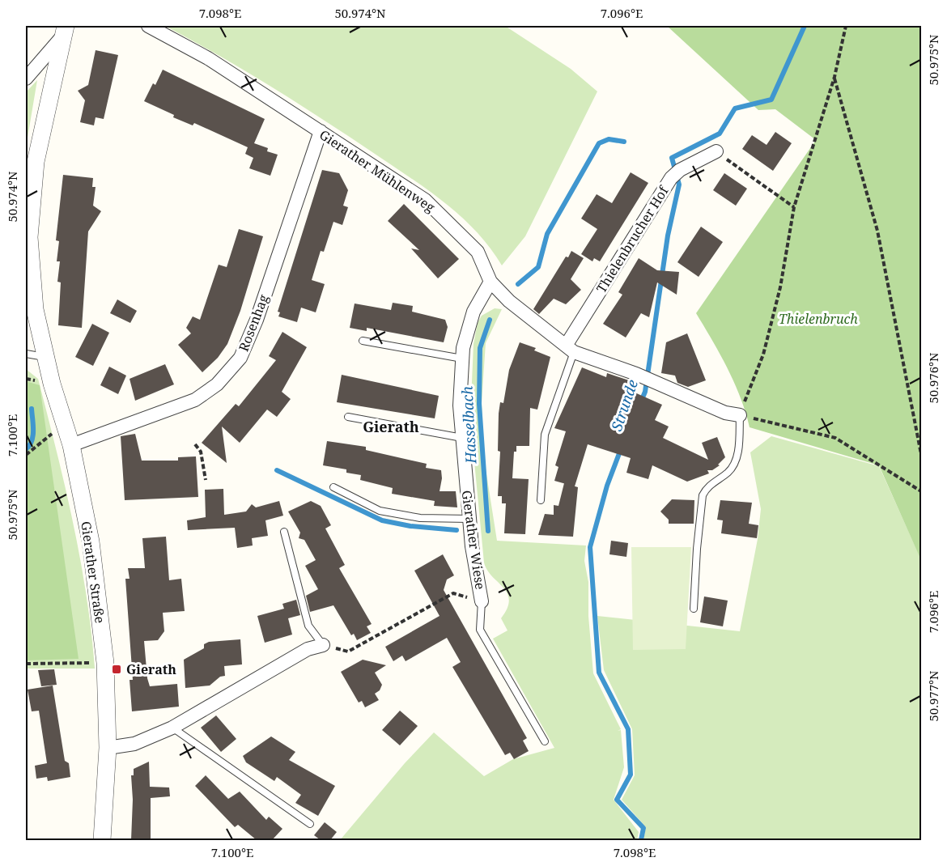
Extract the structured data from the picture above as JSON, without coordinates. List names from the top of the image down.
{
  "streets": {
    "street": [
      "Gierather Mühlenweg",
      "Thielenbrucher Hof",
      "Rosenhag",
      "Gierather Wiese",
      "Gierather Straße"
    ]
  },
  "crossings": [
    ["Gierather Mühlenweg", "Thielenbrucher Hof"],
    ["Gierather Mühlenweg", "Rosenhag"],
    ["Gierather Mühlenweg", "Gierather Wiese"],
    ["Rosenhag", "Gierather Straße"]
  ],
  "districts": ["Gierath"],
  "water": ["Strunde", "Hasselbach"],
  "parks": ["Thielenbruch"],
  "places": {
    "transit": ["Gierath"]
  },
  "coordinates": [
    "7.098°E",
    "50.974°N",
    "7.096°E",
    "50.975°N",
    "50.976°N",
    "7.100°E",
    "50.977°N"
  ]
}
